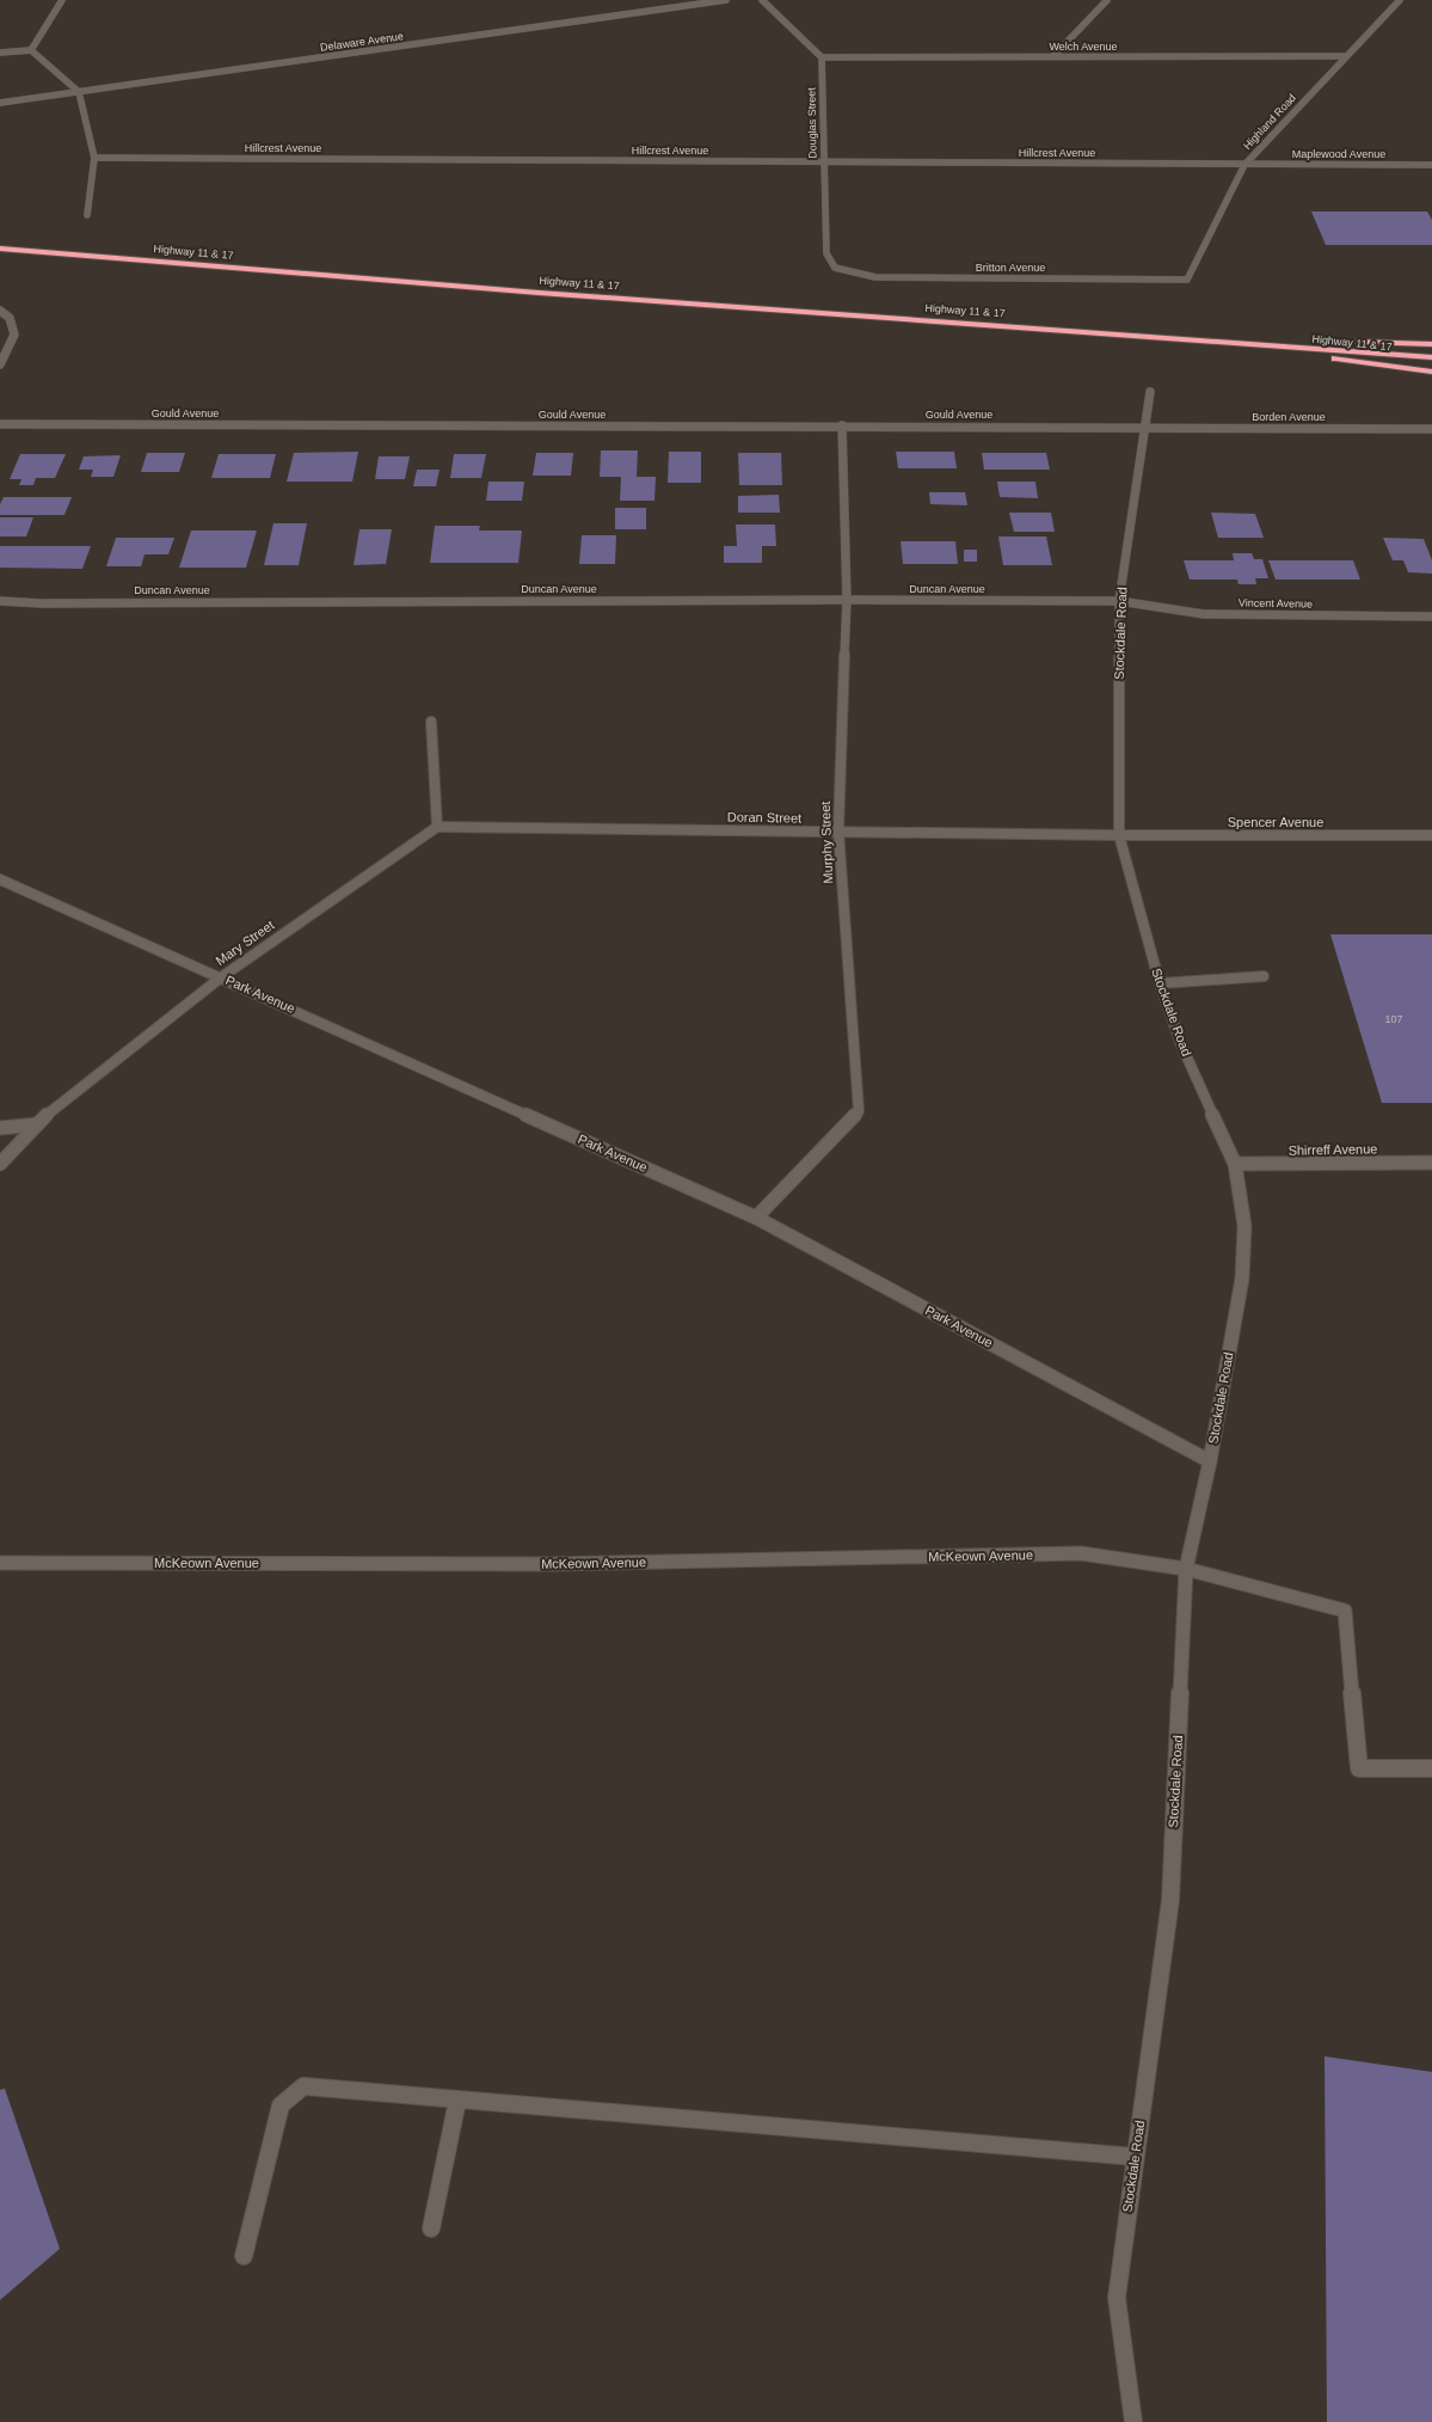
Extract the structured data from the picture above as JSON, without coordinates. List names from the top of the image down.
{
  "streets": {
    "highway": ["Highway 11 & 17"],
    "street": [
      "Delaware Avenue",
      "Welch Avenue",
      "Highland Road",
      "Douglas Street",
      "Hillcrest Avenue",
      "Maplewood Avenue",
      "Britton Avenue",
      "Gould Avenue",
      "Borden Avenue",
      "Duncan Avenue",
      "Vincent Avenue",
      "Stockdale Road",
      "Doran Street",
      "Spencer Avenue",
      "Murphy Street",
      "Mary Street",
      "Park Avenue",
      "Shirreff Avenue",
      "McKeown Avenue"
    ]
  },
  "crossings": [
    ["Welch Avenue", "Highland Road"],
    ["Welch Avenue", "Douglas Street"],
    ["Highland Road", "Hillcrest Avenue"],
    ["Highland Road", "Maplewood Avenue"],
    ["Highland Road", "Britton Avenue"],
    ["Douglas Street", "Hillcrest Avenue"],
    ["Douglas Street", "Britton Avenue"],
    ["Hillcrest Avenue", "Maplewood Avenue"],
    ["Gould Avenue", "Borden Avenue"],
    ["Gould Avenue", "Stockdale Road"],
    ["Gould Avenue", "Murphy Street"],
    ["Borden Avenue", "Stockdale Road"],
    ["Duncan Avenue", "Vincent Avenue"],
    ["Duncan Avenue", "Stockdale Road"],
    ["Duncan Avenue", "Murphy Street"],
    ["Vincent Avenue", "Stockdale Road"],
    ["Stockdale Road", "Doran Street"],
    ["Stockdale Road", "Spencer Avenue"],
    ["Stockdale Road", "Park Avenue"],
    ["Stockdale Road", "Shirreff Avenue"],
    ["Stockdale Road", "McKeown Avenue"],
    ["Doran Street", "Spencer Avenue"],
    ["Doran Street", "Murphy Street"],
    ["Doran Street", "Mary Street"],
    ["Murphy Street", "Park Avenue"],
    ["Mary Street", "Park Avenue"]
  ],
  "house_numbers": ["107"]
}
